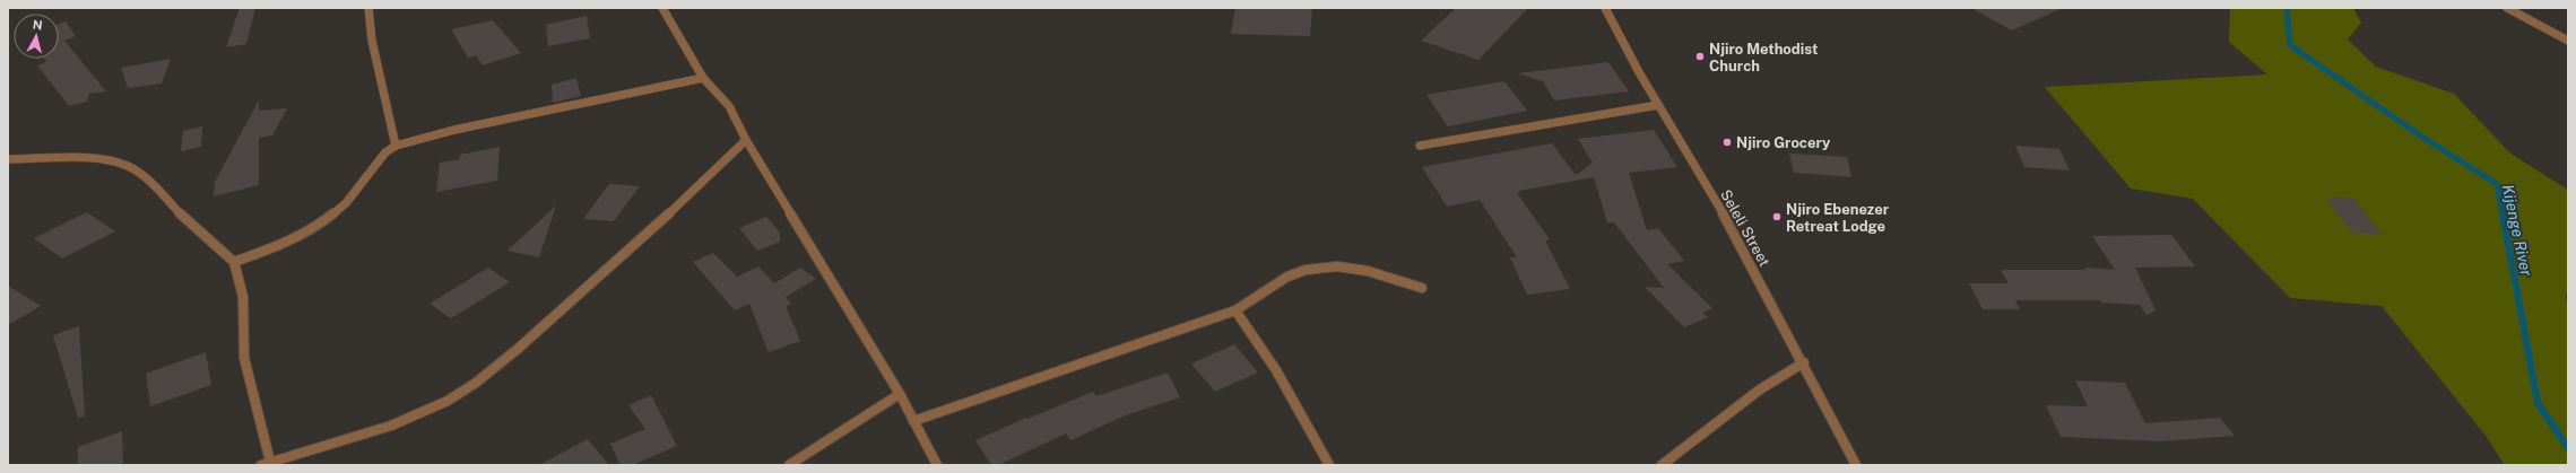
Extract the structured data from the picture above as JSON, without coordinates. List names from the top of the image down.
{
  "streets": {
    "street": ["Seleli Street"]
  },
  "water": ["Kijenge River"],
  "places": ["Njiro Methodist Church", "Njiro Grocery", "Njiro Ebenezer Retreat Lodge"],
  "north": "top"
}
